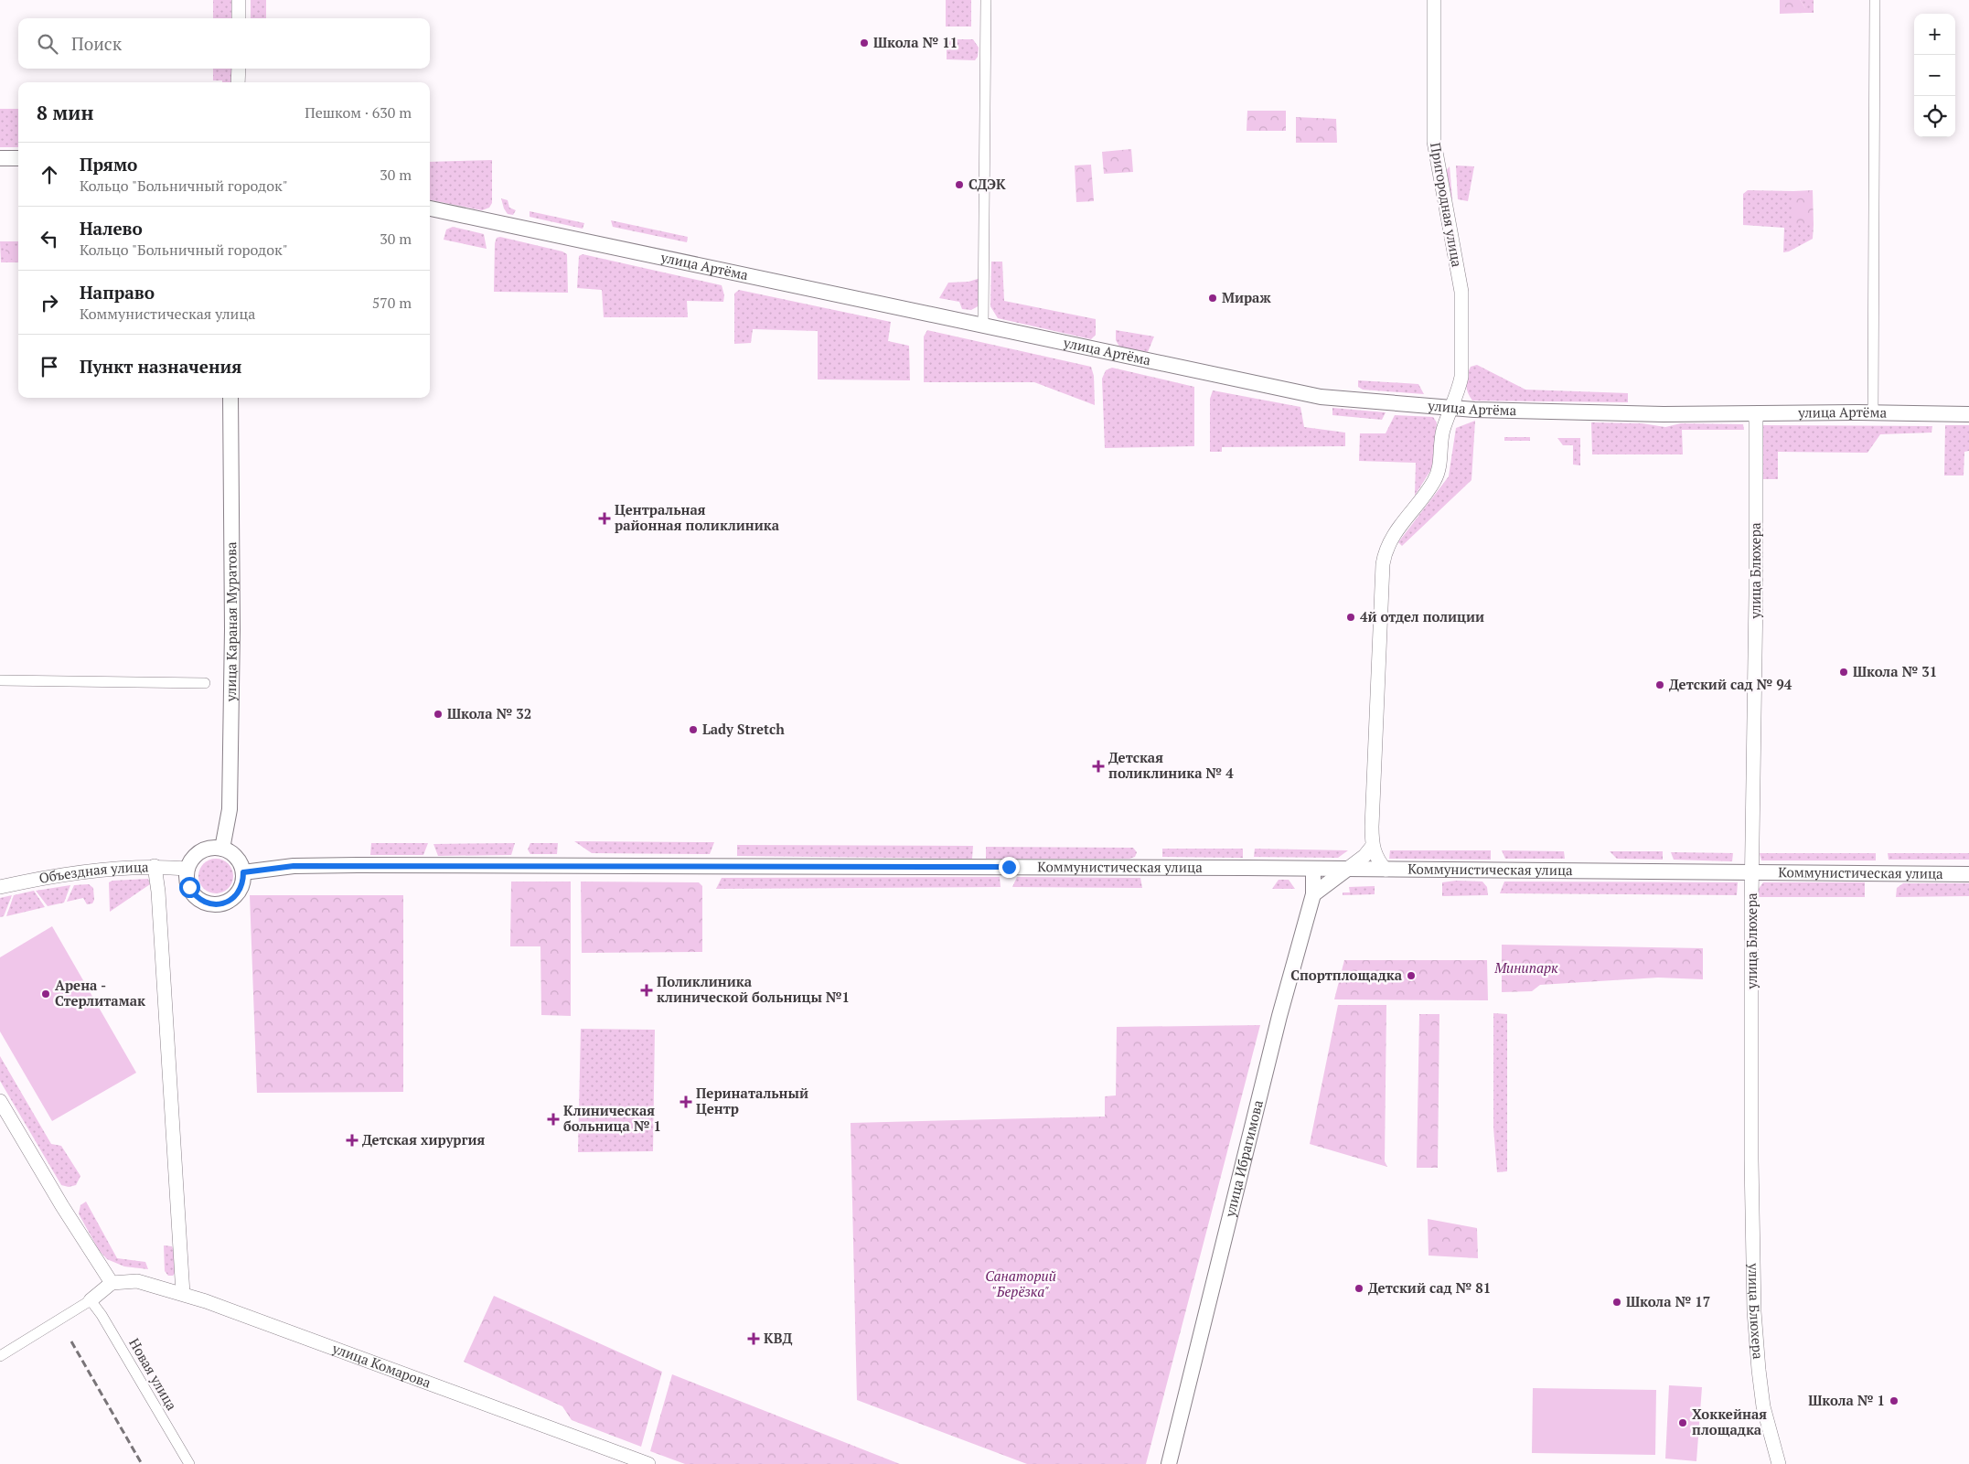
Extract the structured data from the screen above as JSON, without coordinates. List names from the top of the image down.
{
  "streets": {
    "main road": [
      "улица Артёма",
      "улица Караная Муратова",
      "Коммунистическая улица",
      "улица Ибрагимова"
    ],
    "street": [
      "Пригородная улица",
      "улица Блюхера",
      "Объездная улица",
      "улица Комарова",
      "Новая улица"
    ]
  },
  "crossings": [
    ["Пригородная улица", "улица Артёма"],
    ["улица Артёма", "улица Блюхера"],
    ["улица Блюхера", "Коммунистическая улица"],
    ["улица Караная Муратова", "Коммунистическая улица"],
    ["улица Караная Муратова", "Объездная улица"],
    ["Коммунистическая улица", "Объездная улица"],
    ["Коммунистическая улица", "улица Ибрагимова"]
  ],
  "parks": ["Минипарк", "Санаторий \"Берёзка\""],
  "places": {
    "other": [
      "Школа № 11",
      "СДЭК",
      "Мираж",
      "4й отдел полиции",
      "Школа № 31",
      "Детский сад № 94",
      "Школа № 32",
      "Lady Stretch",
      "Спортплощадка",
      "Арена - Стерлитамак",
      "Детский сад № 81",
      "Школа № 17",
      "Школа № 1",
      "Хоккейная площадка"
    ],
    "health": [
      "Центральная районная поликлиника",
      "Детская поликлиника № 4",
      "Поликлиника клинической больницы №1",
      "Перинатальный Центр",
      "Клиническая больница № 1",
      "Детская хирургия",
      "КВД"
    ]
  },
  "page": {
    "map_buttons": ["+", "−"],
    "search": "Поиск",
    "heading": ["8 мин", "Пешком · 630 m"],
    "list": [
      ["Прямо", "Кольцо \"Больничный городок\"", "30 m"],
      ["Налево", "Кольцо \"Больничный городок\"", "30 m"],
      ["Направо", "Коммунистическая улица", "570 m"],
      "Пункт назначения"
    ]
  }
}
